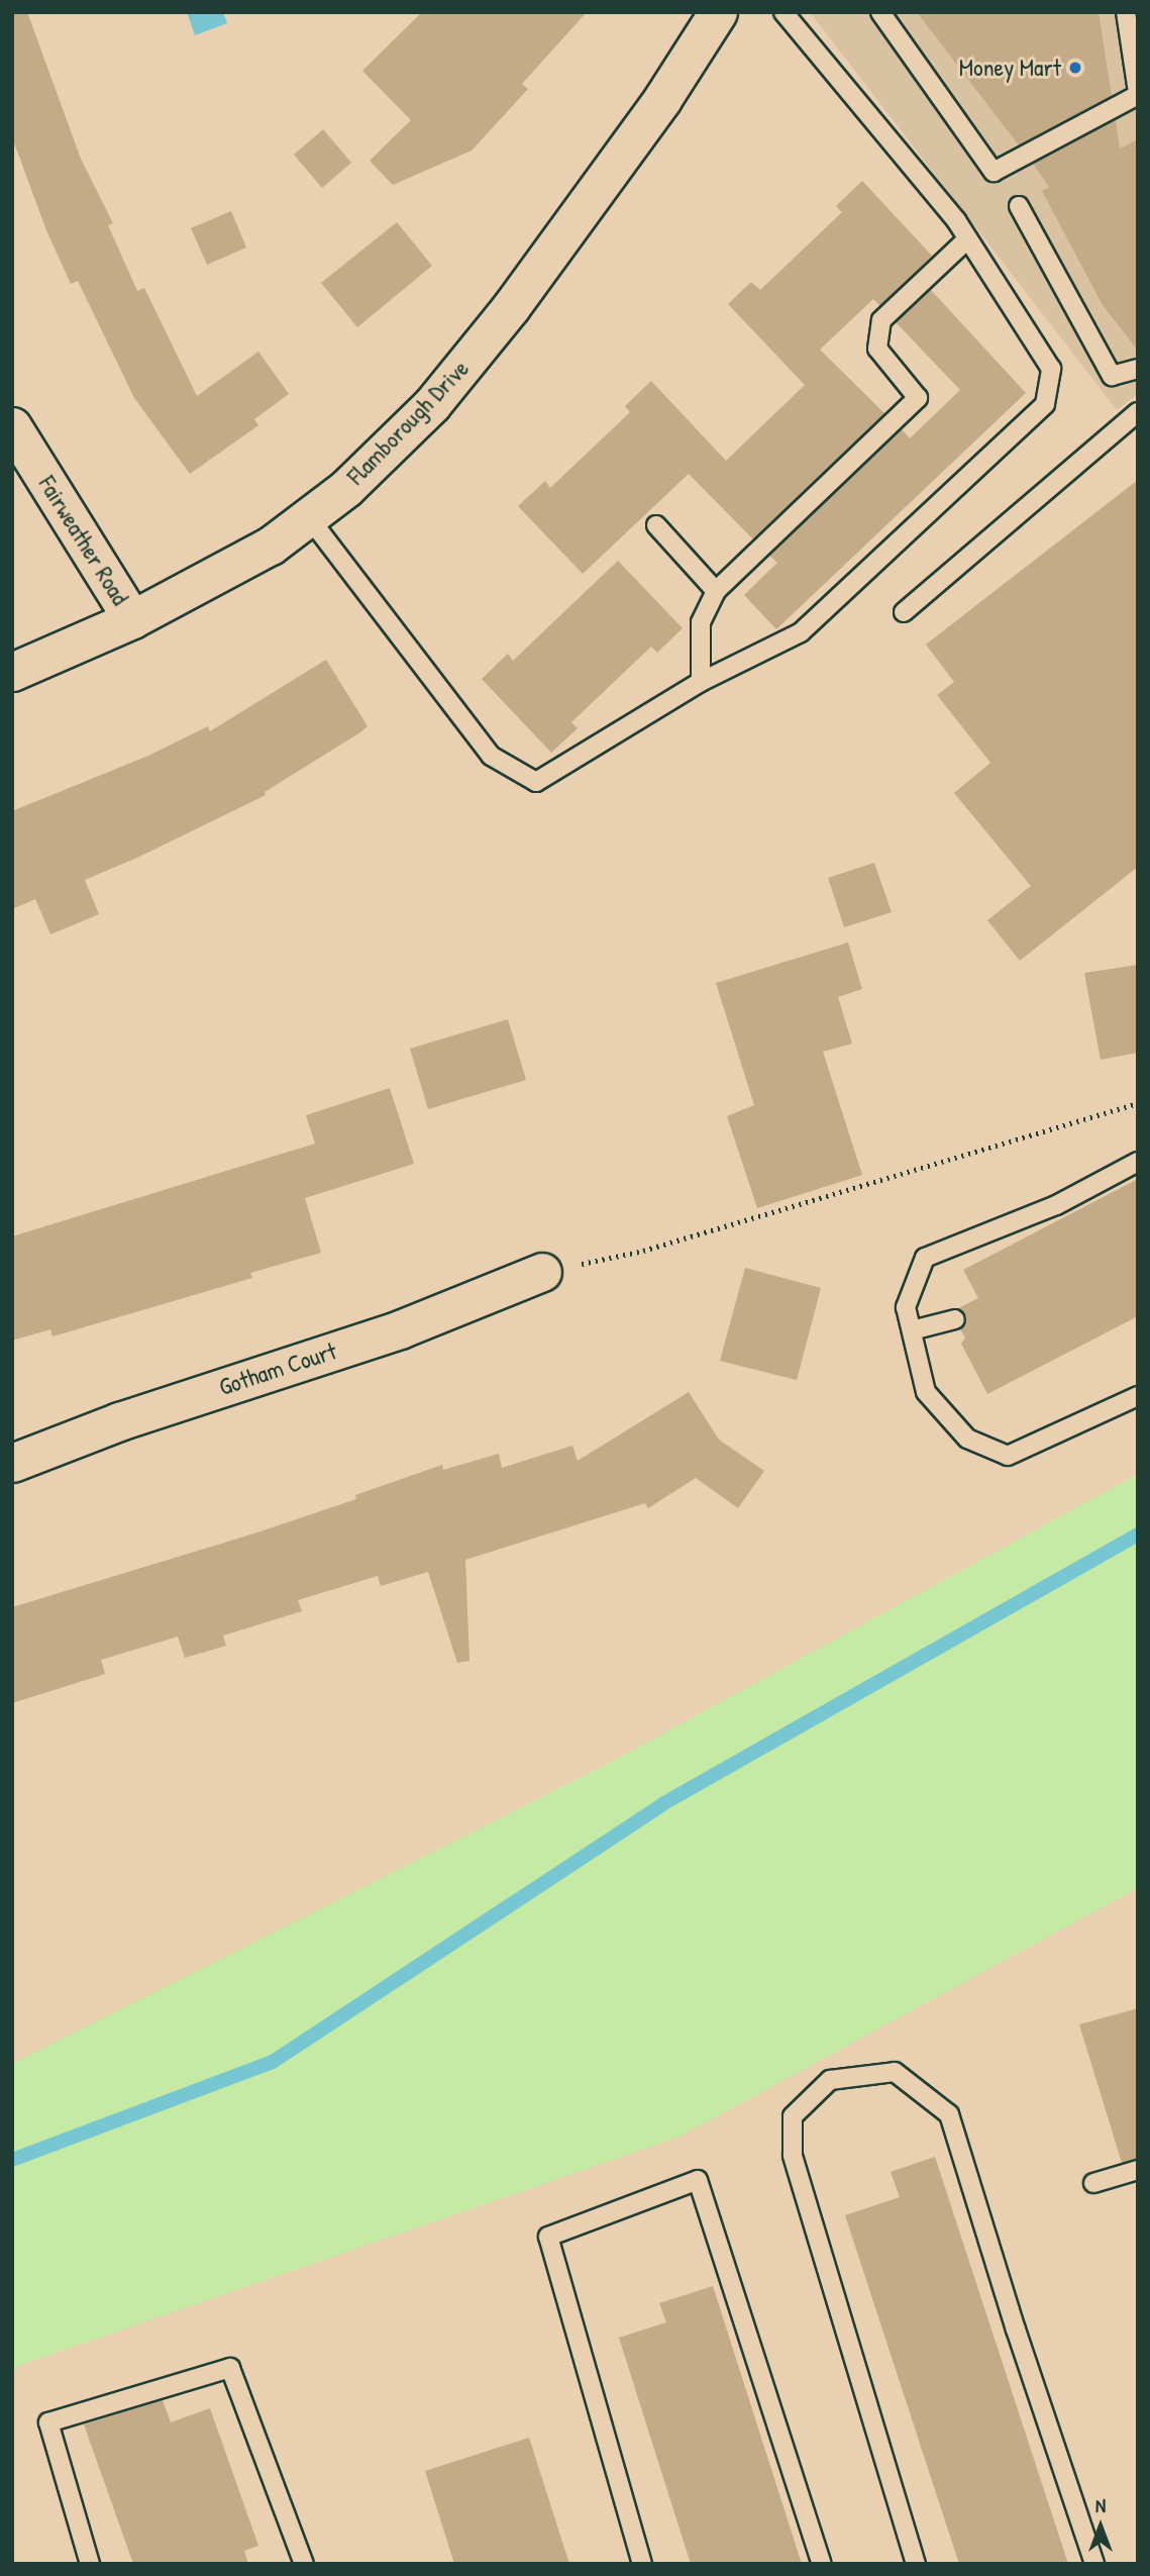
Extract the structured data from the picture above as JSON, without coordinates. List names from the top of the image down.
{
  "streets": {
    "street": ["Flamborough Drive", "Fairweather Road", "Gotham Court"]
  },
  "crossings": [
    ["Flamborough Drive", "Fairweather Road"]
  ],
  "places": ["Money Mart"],
  "north": "top"
}
